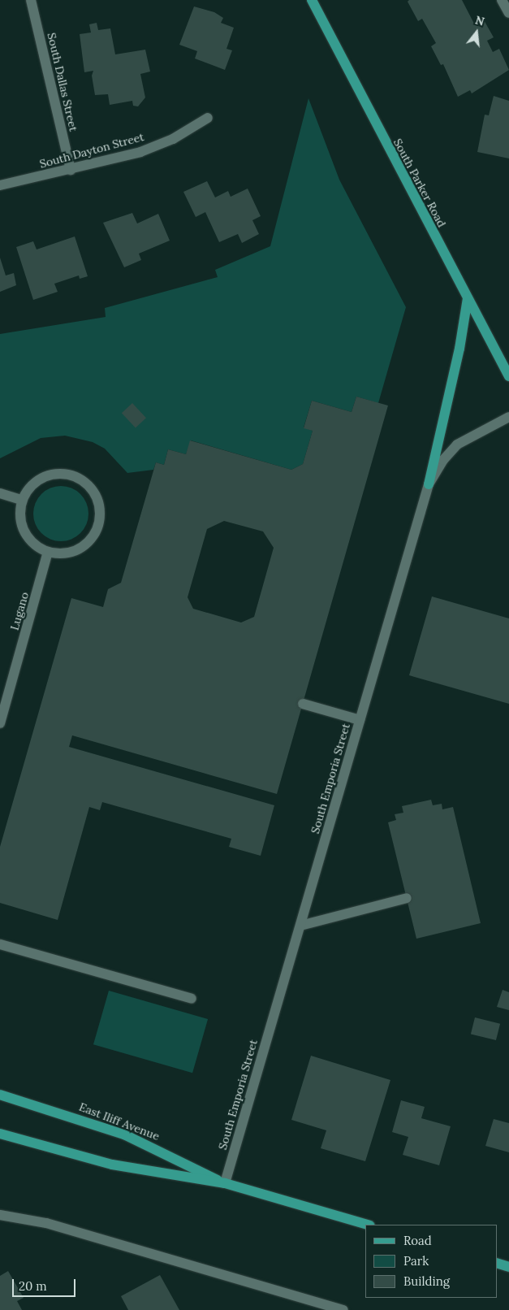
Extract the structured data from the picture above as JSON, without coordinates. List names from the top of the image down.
{
  "streets": {
    "main road": ["South Parker Road", "East Iliff Avenue"],
    "street": [
      "South Dallas Street",
      "South Dayton Street",
      "Lugano",
      "South Emporia Street"
    ]
  },
  "crossings": [
    ["South Dallas Street", "South Dayton Street"],
    ["South Emporia Street", "East Iliff Avenue"]
  ],
  "legend": ["Road", "Park", "Building"],
  "scale_bar": "20 m",
  "north": "top"
}
